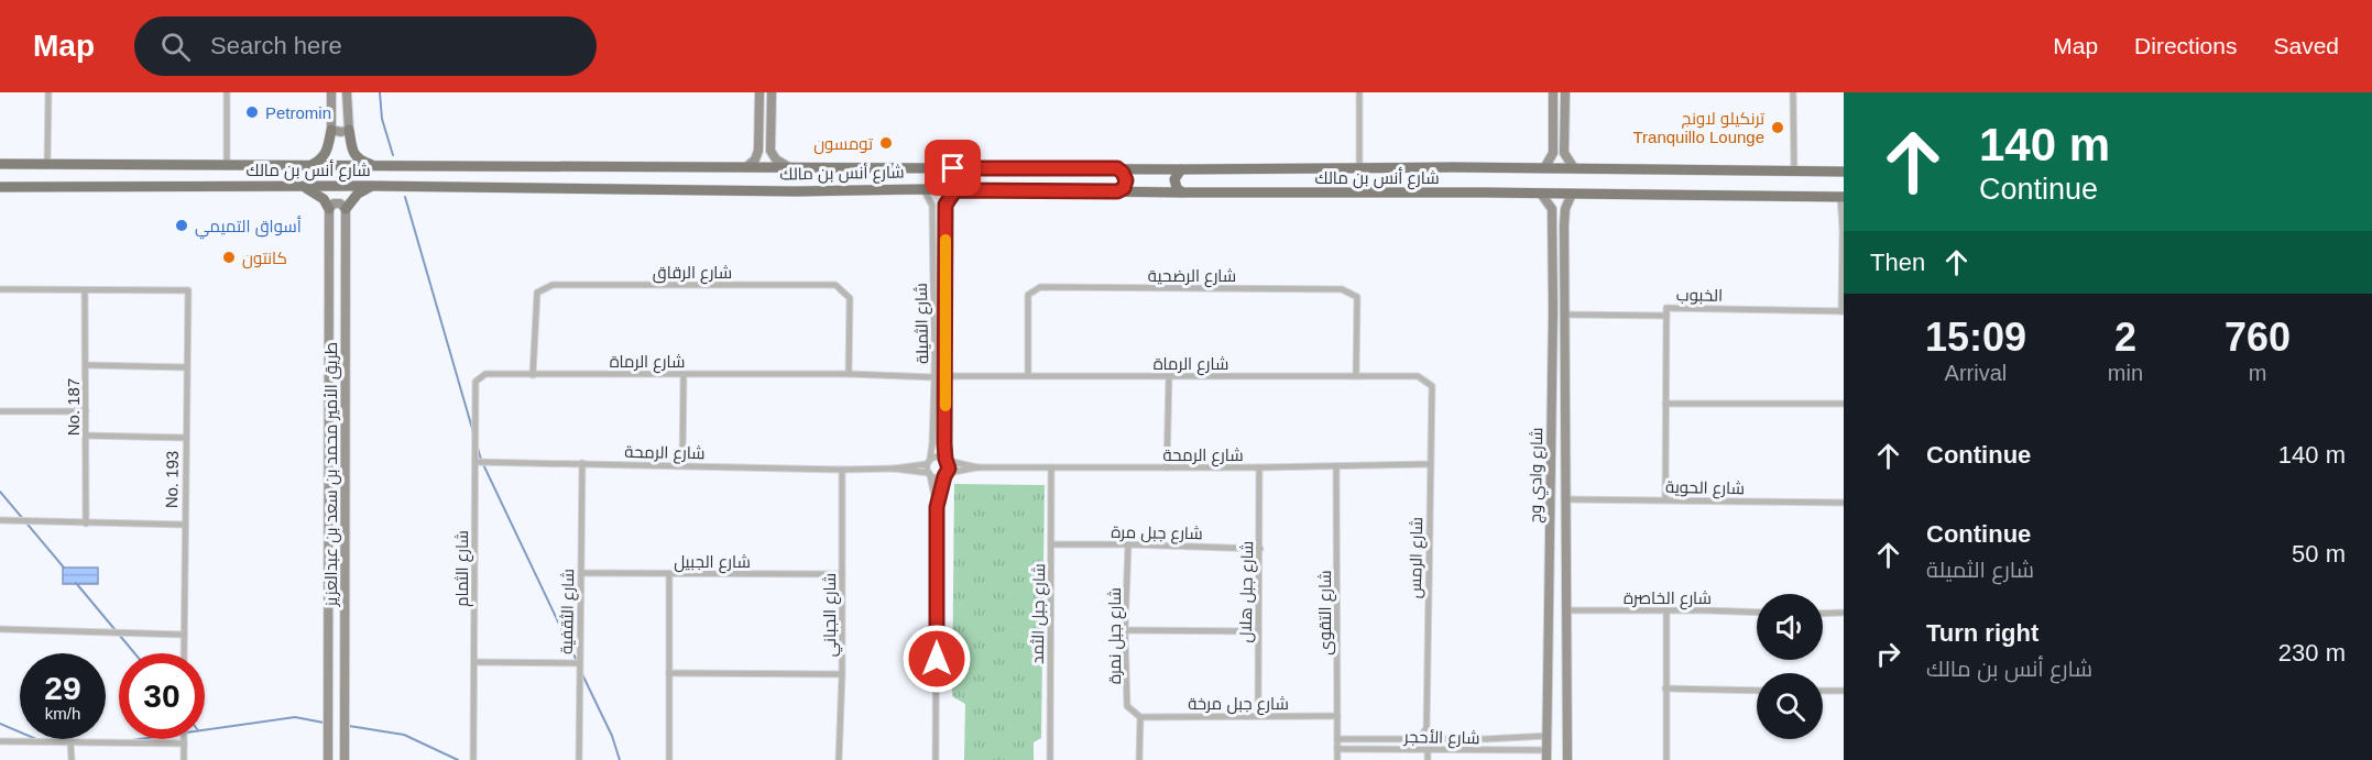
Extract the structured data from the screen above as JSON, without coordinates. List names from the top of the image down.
{
  "streets": {
    "main road": ["شارع أنس بن مالك"],
    "street": [
      "شارع الرقاق",
      "شارع الرضحية",
      "الخبوب",
      "شارع الثميلة",
      "شارع الرماة",
      "No. 187",
      "شارع الرمحة",
      "طريق الأمير محمد بن سعد بن عبدالعزيز",
      "شارع وادي وج",
      "No. 193",
      "شارع الحوية",
      "شارع جبل مرة",
      "شارع الرمس",
      "شارع الجبيل",
      "شارع الثمام",
      "شارع جبل هلال",
      "شارع الخاصرة",
      "شارع الثقفية",
      "شارع التقوى",
      "شارع جبل الثمد",
      "شارع الجباني",
      "شارع جبل نمرة",
      "شارع جبل مرخة",
      "شارع الأحجر"
    ]
  },
  "crossings": [
    ["شارع أنس بن مالك", "شارع الثميلة"],
    ["شارع أنس بن مالك", "شارع وادي وج"],
    ["شارع الرقاق", "شارع الرماة"],
    ["شارع الرضحية", "شارع الرماة"],
    ["الخبوب", "شارع الحوية"],
    ["شارع الثميلة", "شارع الرماة"],
    ["شارع الرماة", "شارع الرمس"],
    ["شارع الرماة", "شارع الثمام"],
    ["No. 187", "No. 193"],
    ["شارع الرمحة", "شارع الرمس"],
    ["شارع الرمحة", "شارع الثمام"],
    ["شارع الرمحة", "شارع جبل هلال"],
    ["شارع الرمحة", "شارع الثقفية"],
    ["شارع الرمحة", "شارع التقوى"],
    ["شارع الرمحة", "شارع جبل الثمد"],
    ["شارع الرمحة", "شارع الجباني"],
    ["شارع وادي وج", "شارع الحوية"],
    ["شارع وادي وج", "شارع الخاصرة"],
    ["شارع وادي وج", "شارع الأحجر"],
    ["شارع جبل مرة", "شارع جبل هلال"],
    ["شارع جبل مرة", "شارع جبل الثمد"],
    ["شارع جبل مرة", "شارع جبل نمرة"],
    ["شارع الجبيل", "شارع الثقفية"],
    ["شارع الجبيل", "شارع الجباني"],
    ["شارع جبل هلال", "شارع جبل مرخة"],
    ["شارع التقوى", "شارع جبل مرخة"],
    ["شارع التقوى", "شارع الأحجر"],
    ["شارع جبل نمرة", "شارع جبل مرخة"]
  ],
  "places": [
    "Petromin",
    "ترنكيلو لاونج Tranquillo Lounge",
    "تومسون",
    "أسواق التميمي",
    "كانتون"
  ],
  "page": {
    "header": "Map",
    "search": "Search here",
    "nav": ["Map", "Directions", "Saved"],
    "turn": ["140 m", "Continue"],
    "then": "Then",
    "eta": [
      "15:09",
      "Arrival",
      "2",
      "min",
      "760",
      "m"
    ],
    "list": [
      {
        "name": "Continue",
        "value": "140 m"
      },
      {
        "name": "Continue",
        "note": "شارع الثميلة",
        "value": "50 m"
      },
      {
        "name": "Turn right",
        "note": "شارع أنس بن مالك",
        "value": "230 m"
      }
    ],
    "speed": "29 km/h",
    "limit": "30"
  }
}
